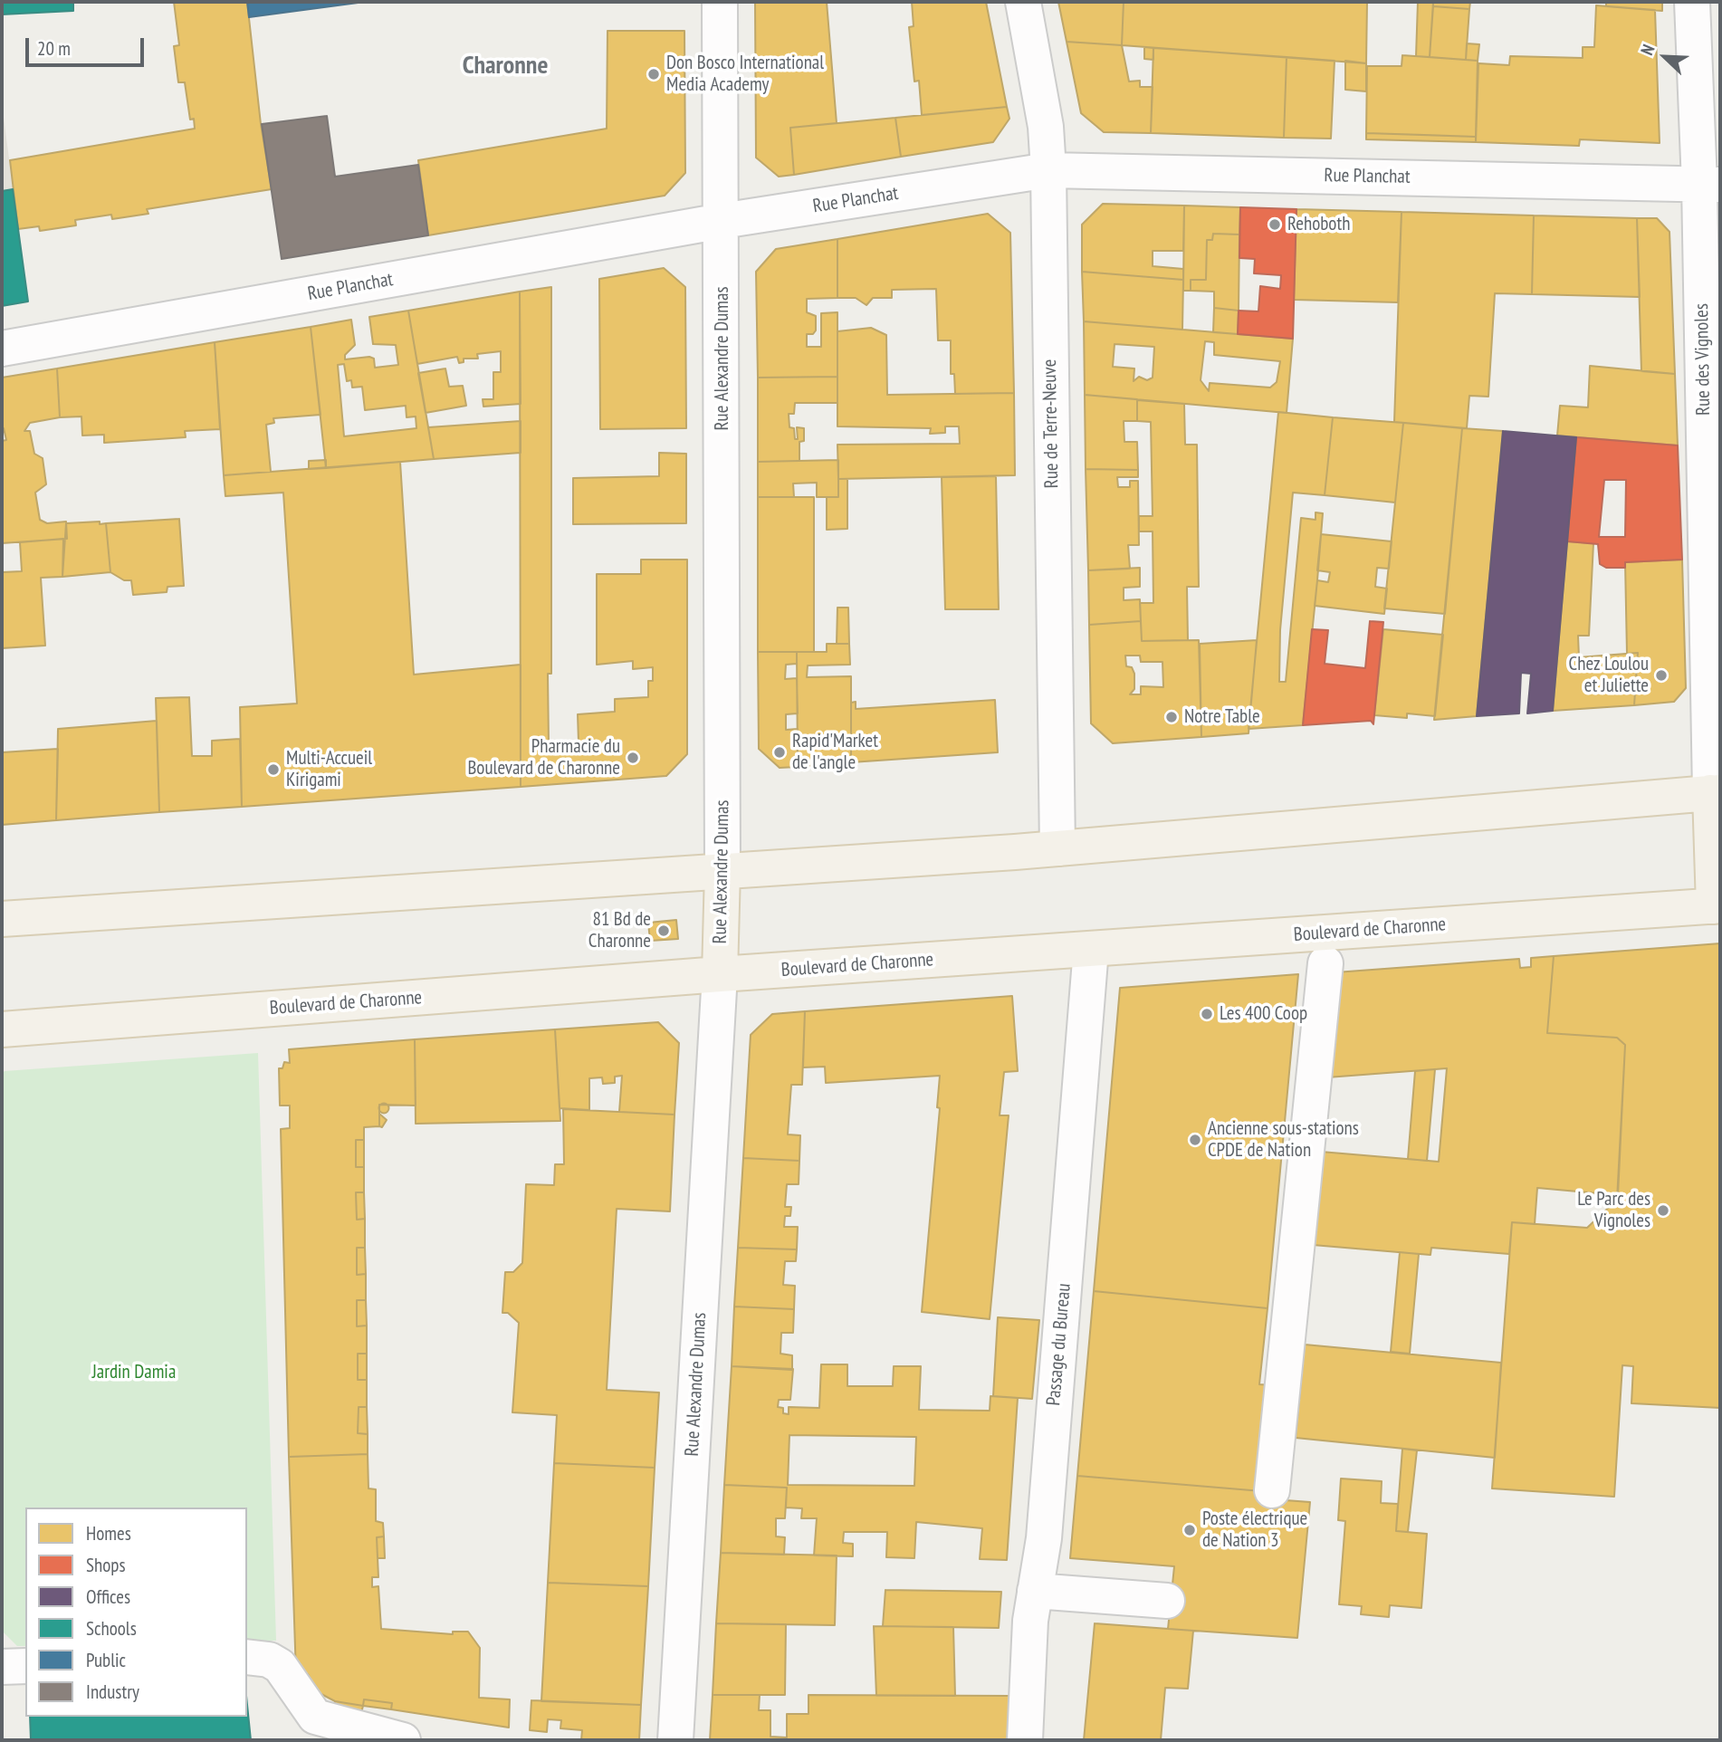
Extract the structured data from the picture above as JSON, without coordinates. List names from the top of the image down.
{
  "streets": {
    "main road": ["Rue Alexandre Dumas", "Boulevard de Charonne"],
    "street": [
      "Rue Planchat",
      "Rue des Vignoles",
      "Rue de Terre-Neuve",
      "Passage du Bureau"
    ]
  },
  "crossings": [
    ["Rue Planchat", "Rue Alexandre Dumas"],
    ["Rue Planchat", "Rue des Vignoles"],
    ["Rue Planchat", "Rue de Terre-Neuve"],
    ["Rue Alexandre Dumas", "Boulevard de Charonne"],
    ["Rue des Vignoles", "Boulevard de Charonne"],
    ["Boulevard de Charonne", "Passage du Bureau"]
  ],
  "districts": ["Charonne"],
  "parks": ["Jardin Damia"],
  "places": [
    "Don Bosco International Media Academy",
    "Rehoboth",
    "Chez Loulou et Juliette",
    "Notre Table",
    "Rapid'Market de l'angle",
    "Pharmacie du Boulevard de Charonne",
    "Multi-Accueil Kirigami",
    "81 Bd de Charonne",
    "Les 400 Coop",
    "Ancienne sous-stations CPDE de Nation",
    "Le Parc des Vignoles",
    "Poste électrique de Nation 3"
  ],
  "legend": [
    "Homes",
    "Shops",
    "Offices",
    "Schools",
    "Public",
    "Industry"
  ],
  "scale_bar": "20 m",
  "north": "top left"
}
